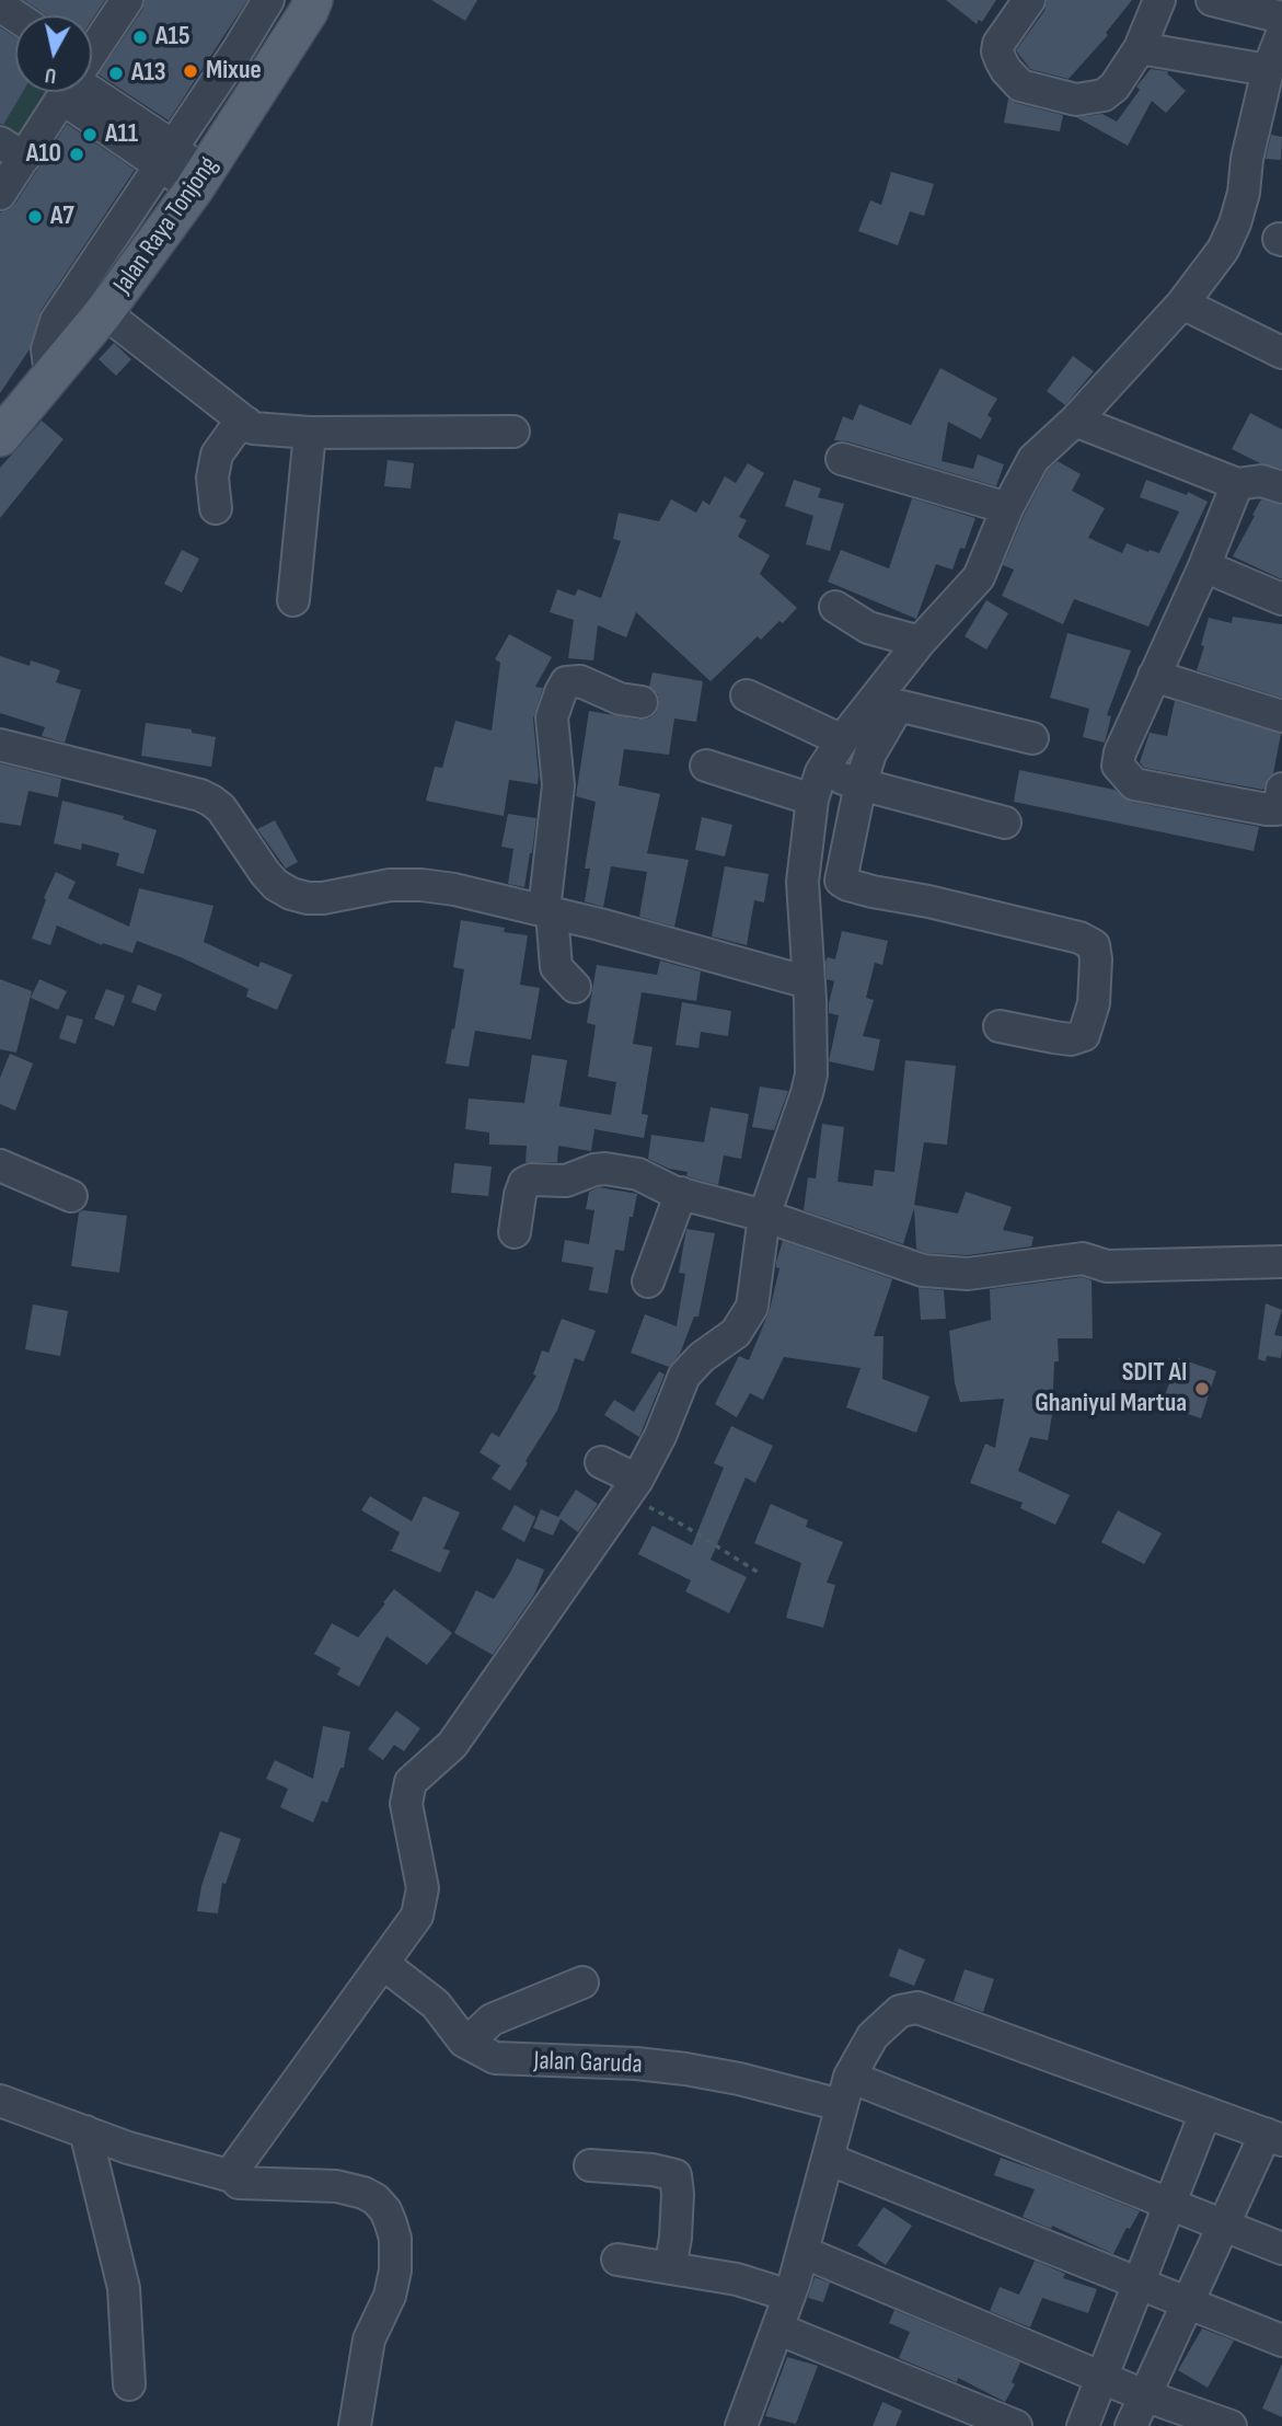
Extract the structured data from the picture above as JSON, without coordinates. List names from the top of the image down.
{
  "streets": {
    "main road": ["Jalan Raya Tonjong"],
    "street": ["Jalan Garuda"]
  },
  "places": [
    "A15",
    "Mixue",
    "A13",
    "A11",
    "A10",
    "A7",
    "SDIT Al Ghaniyul Martua"
  ],
  "north": "bottom"
}
